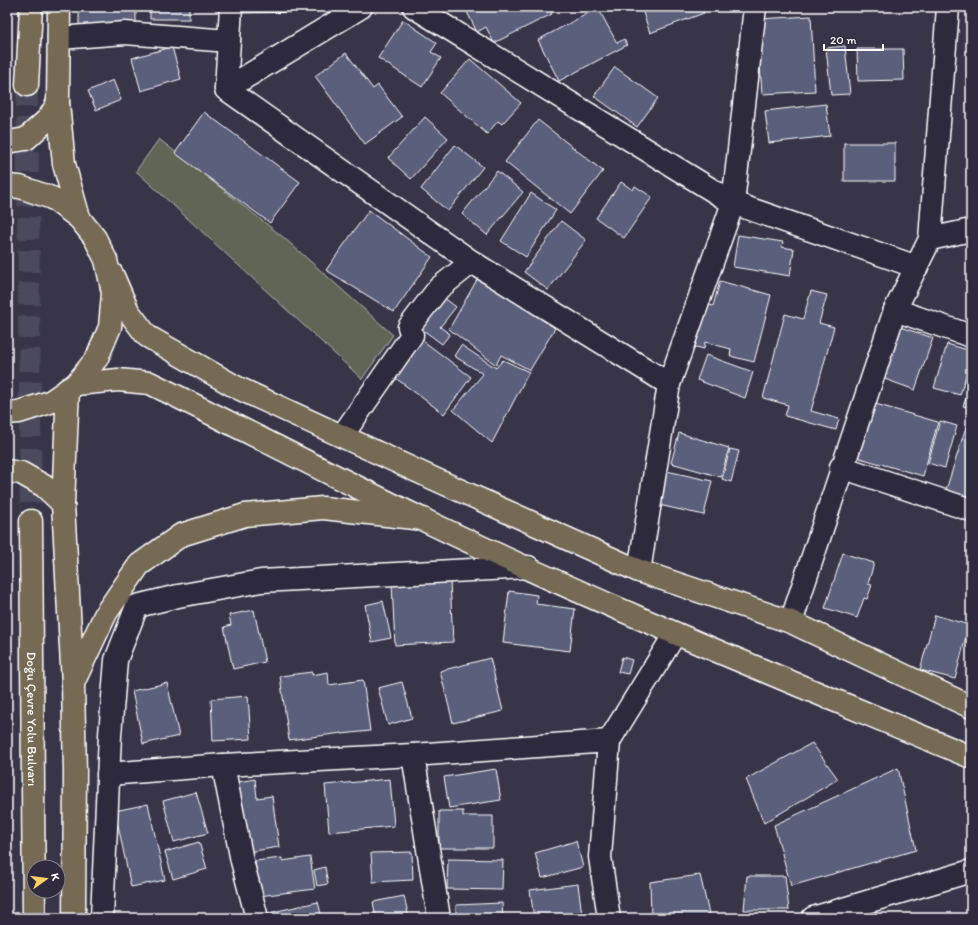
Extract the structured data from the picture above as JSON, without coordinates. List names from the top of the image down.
{
  "streets": {
    "main road": ["Doğu Çevre Yolu Bulvarı"]
  },
  "scale_bar": "20 m",
  "north": "right"
}
